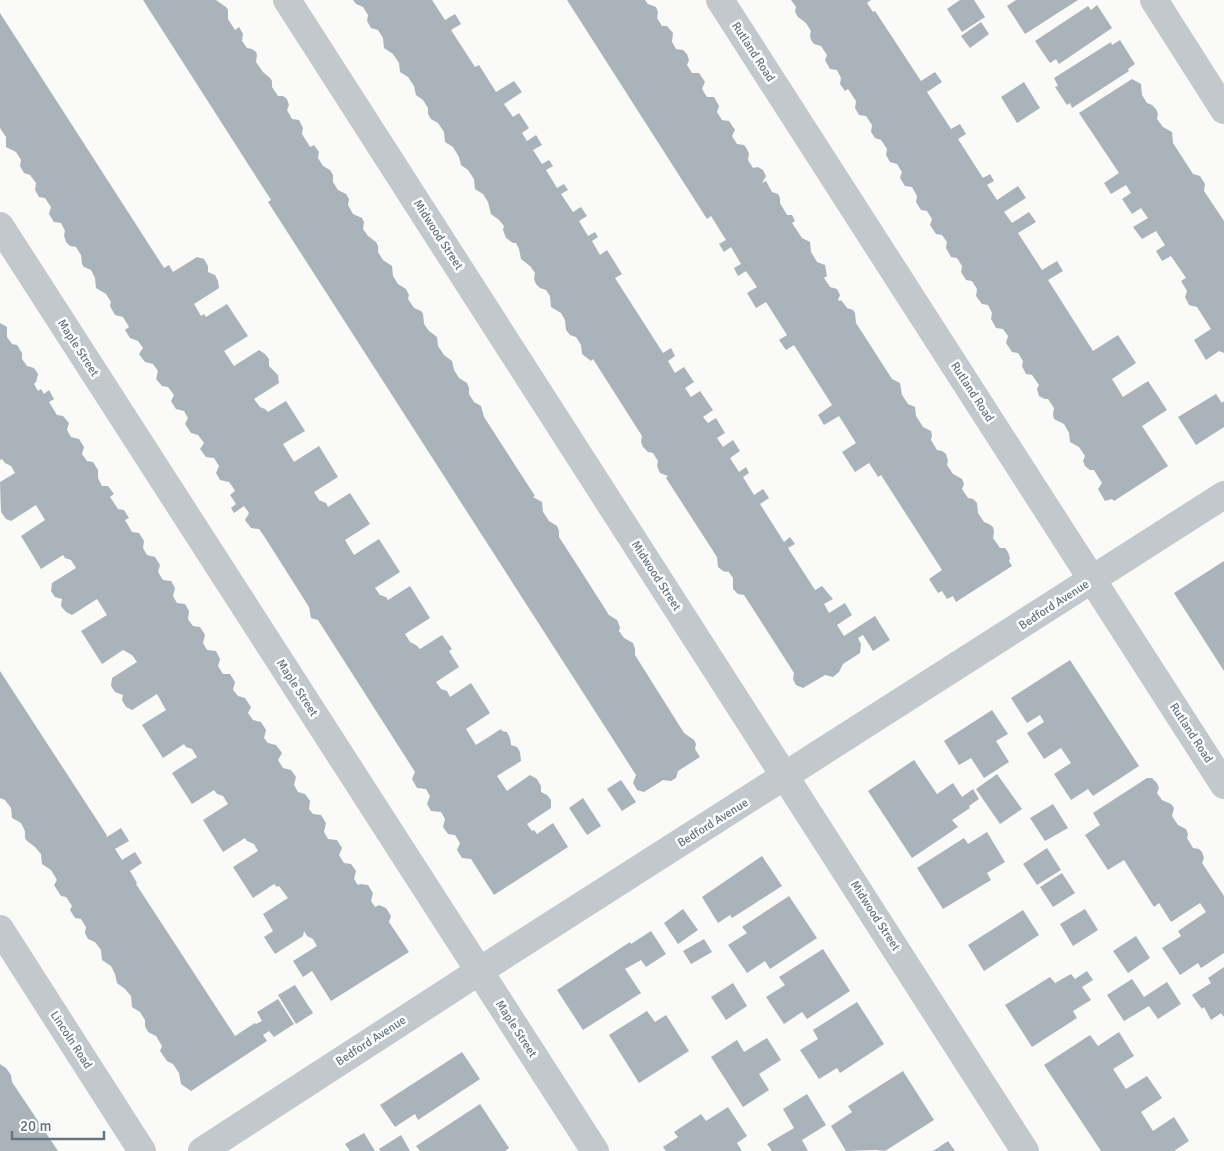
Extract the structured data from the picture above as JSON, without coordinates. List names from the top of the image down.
{
  "streets": {
    "street": [
      "Rutland Road",
      "Midwood Street",
      "Maple Street",
      "Bedford Avenue",
      "Lincoln Road"
    ]
  },
  "crossings": [
    ["Rutland Road", "Bedford Avenue"],
    ["Midwood Street", "Bedford Avenue"],
    ["Maple Street", "Bedford Avenue"]
  ],
  "scale_bar": "20 m"
}
